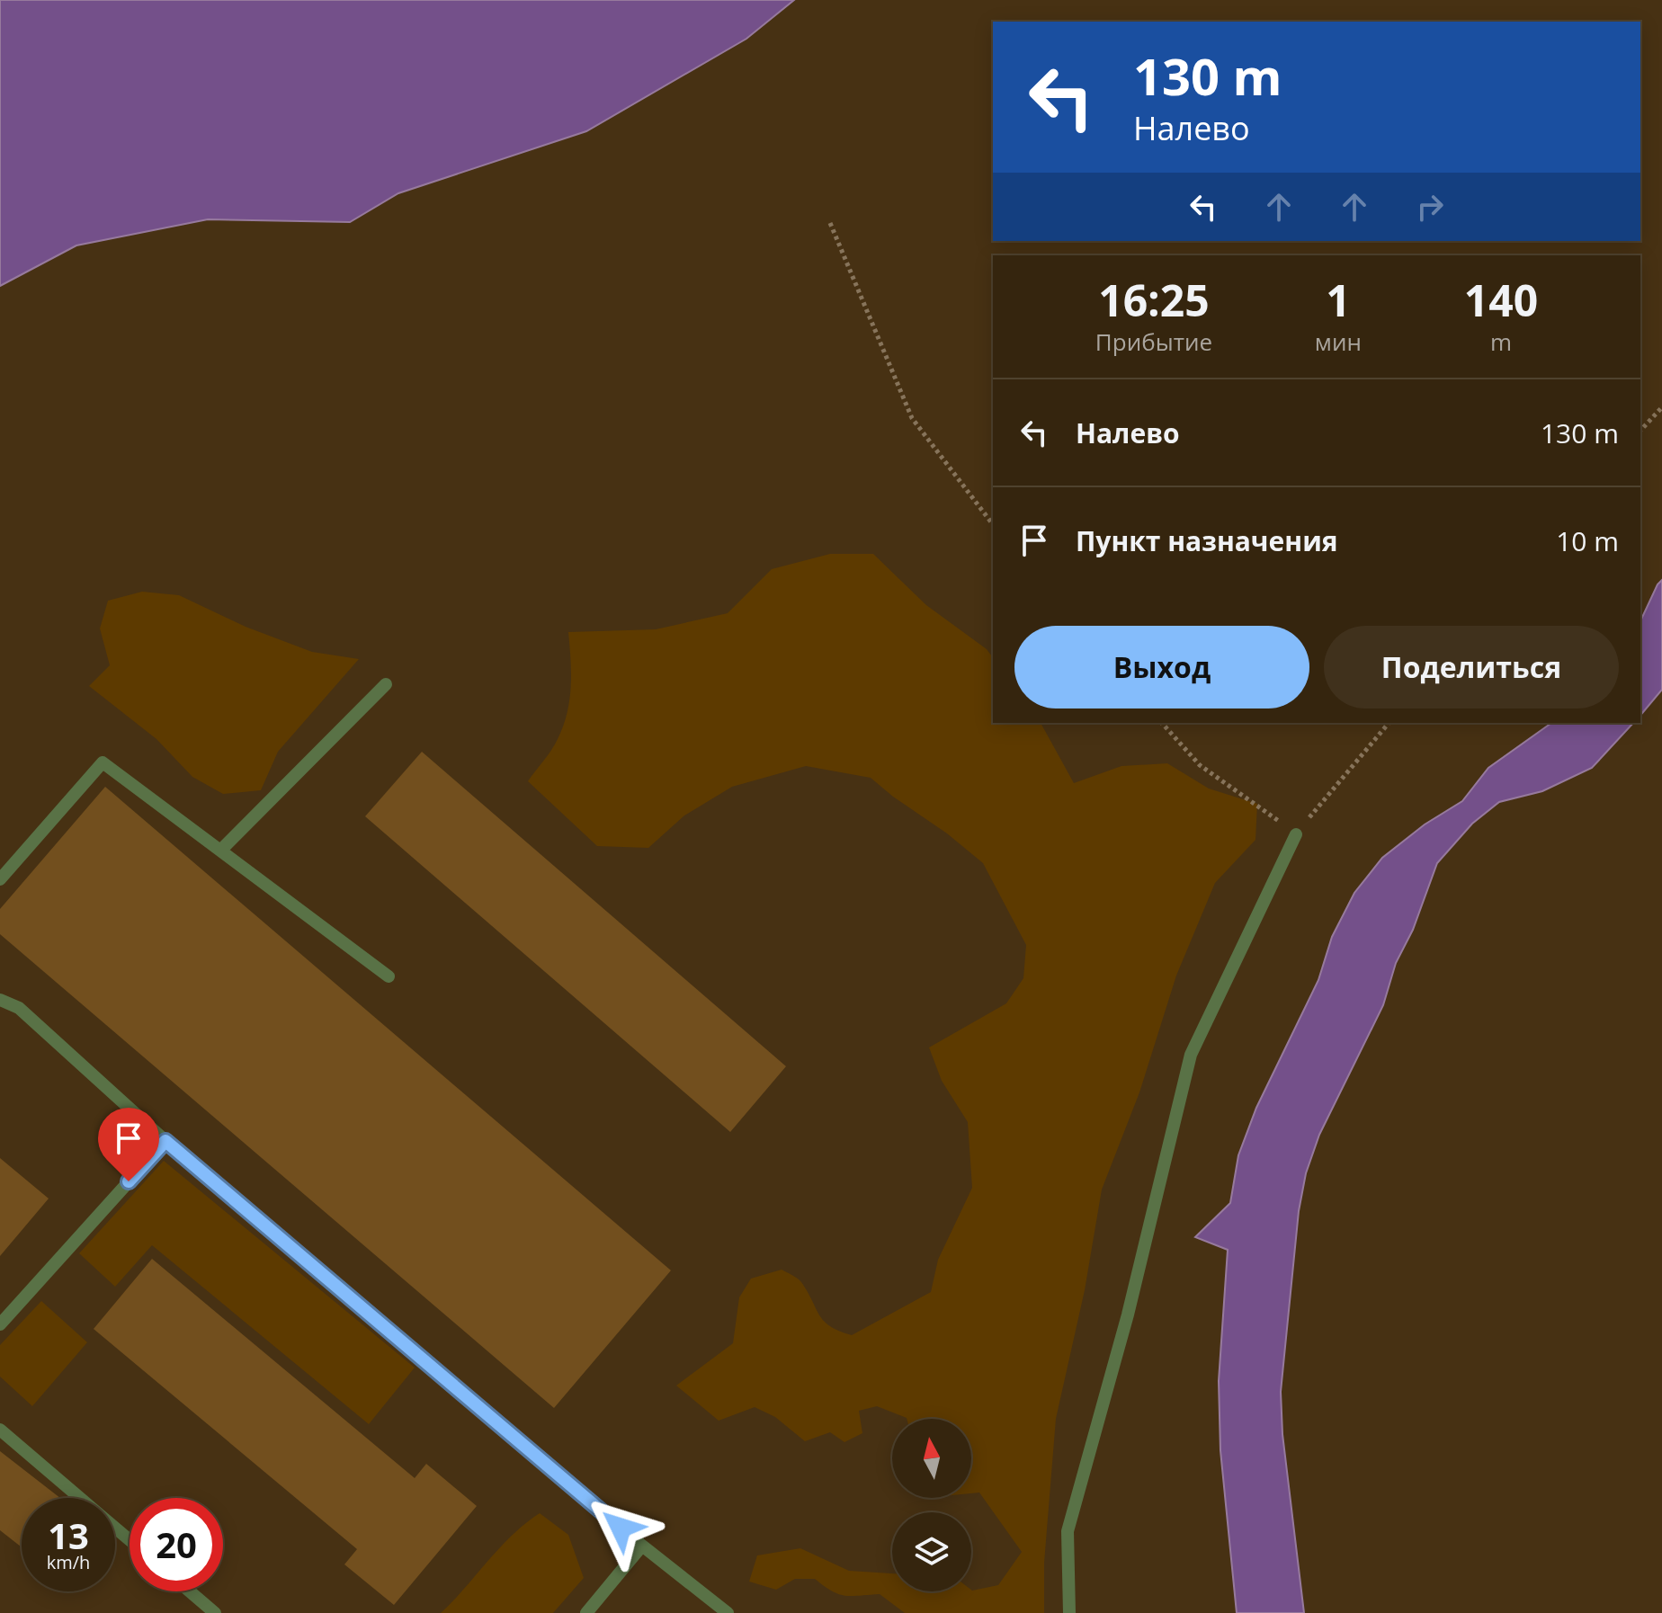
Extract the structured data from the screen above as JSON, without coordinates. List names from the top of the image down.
{
  "north": "top",
  "page": {
    "turn": ["130 m", "Налево"],
    "eta": [
      "16:25",
      "Прибытие",
      "1",
      "мин",
      "140",
      "m"
    ],
    "list": [
      {
        "name": "Налево",
        "value": "130 m"
      },
      {
        "name": "Пункт назначения",
        "value": "10 m"
      }
    ],
    "buttons": ["Выход", "Поделиться"],
    "speed": "13 km/h",
    "limit": "20"
  }
}
